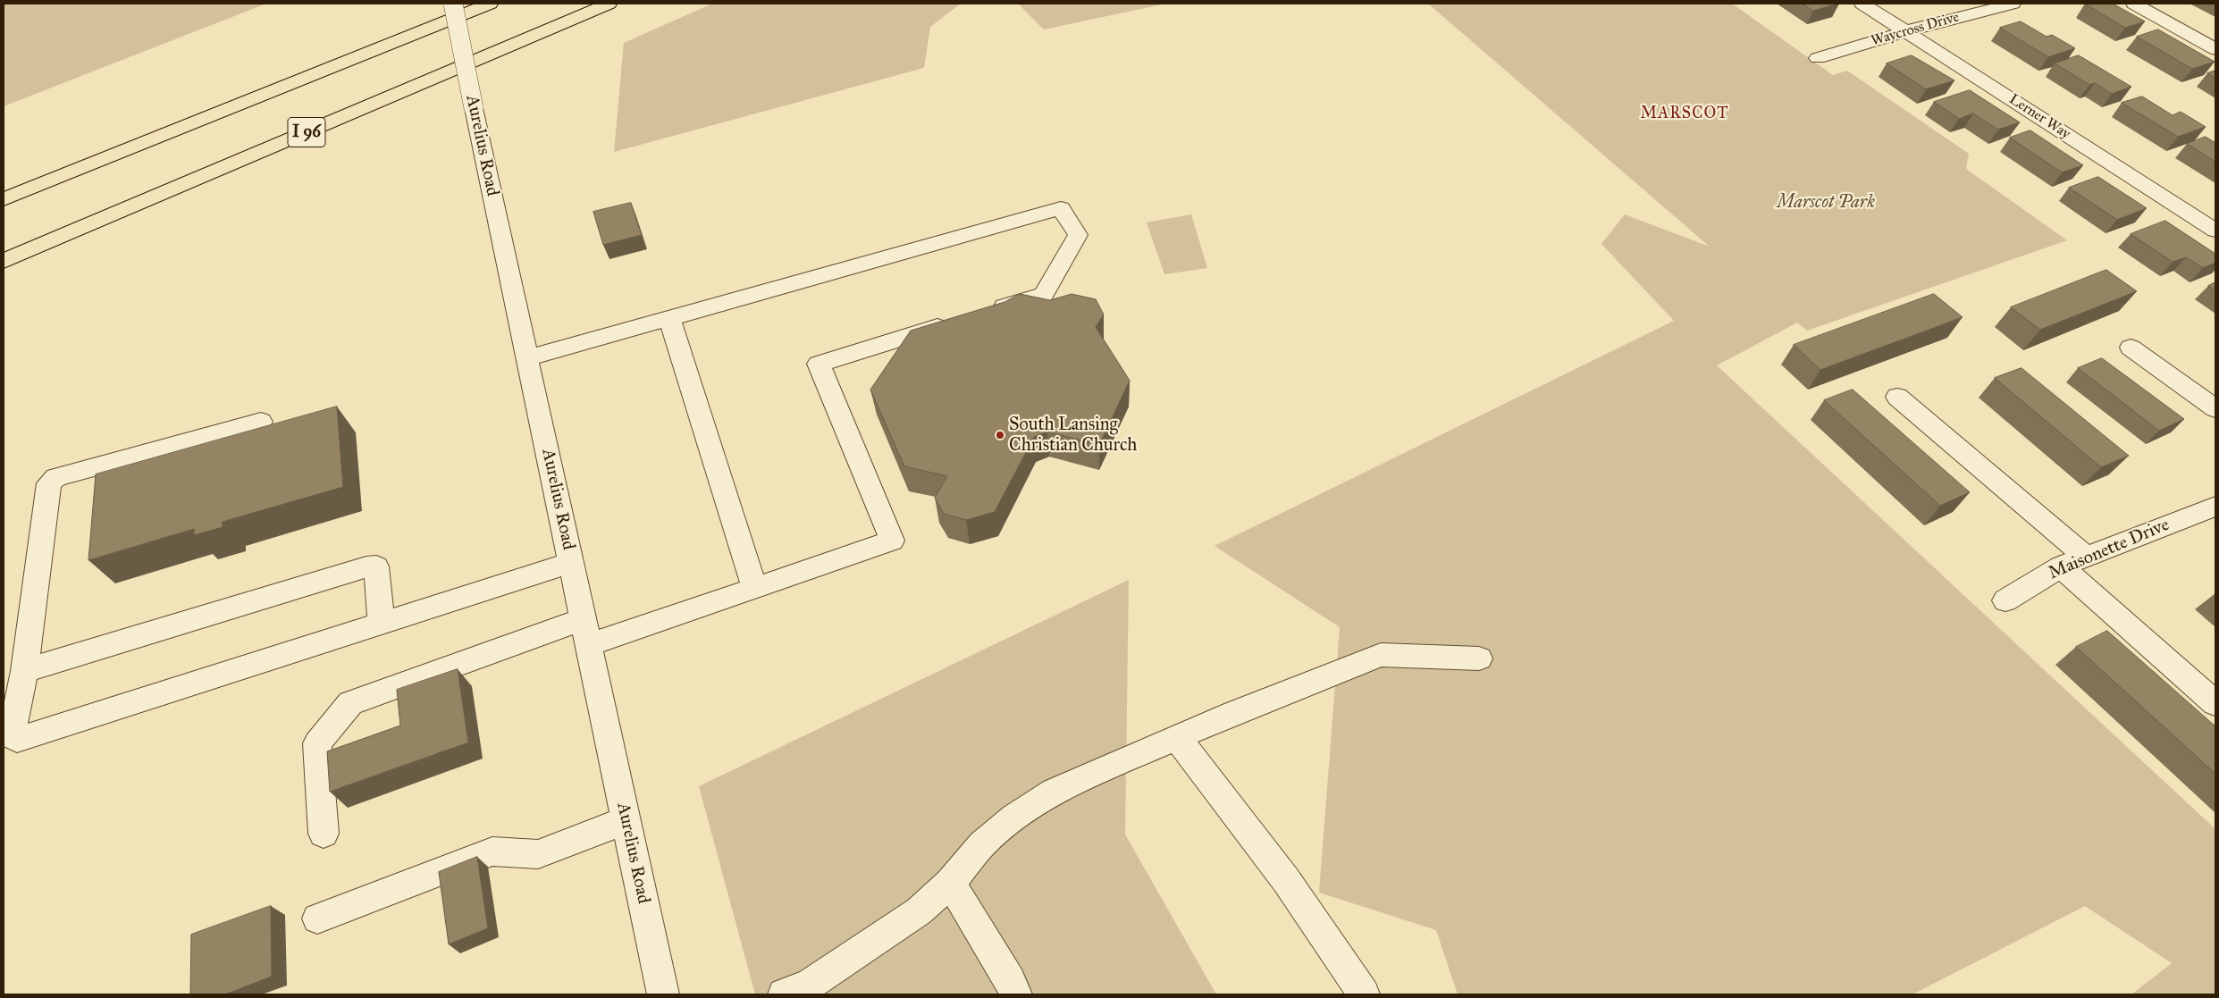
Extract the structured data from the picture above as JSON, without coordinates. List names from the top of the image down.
{
  "streets": {
    "highway": ["I 96"],
    "street": [
      "Waycross Drive",
      "Lerner Way",
      "Aurelius Road",
      "Maisonette Drive"
    ]
  },
  "crossings": [
    ["Waycross Drive", "Lerner Way"]
  ],
  "districts": ["MARSCOT"],
  "parks": ["Marscot Park"],
  "places": ["South Lansing Christian Church"]
}
